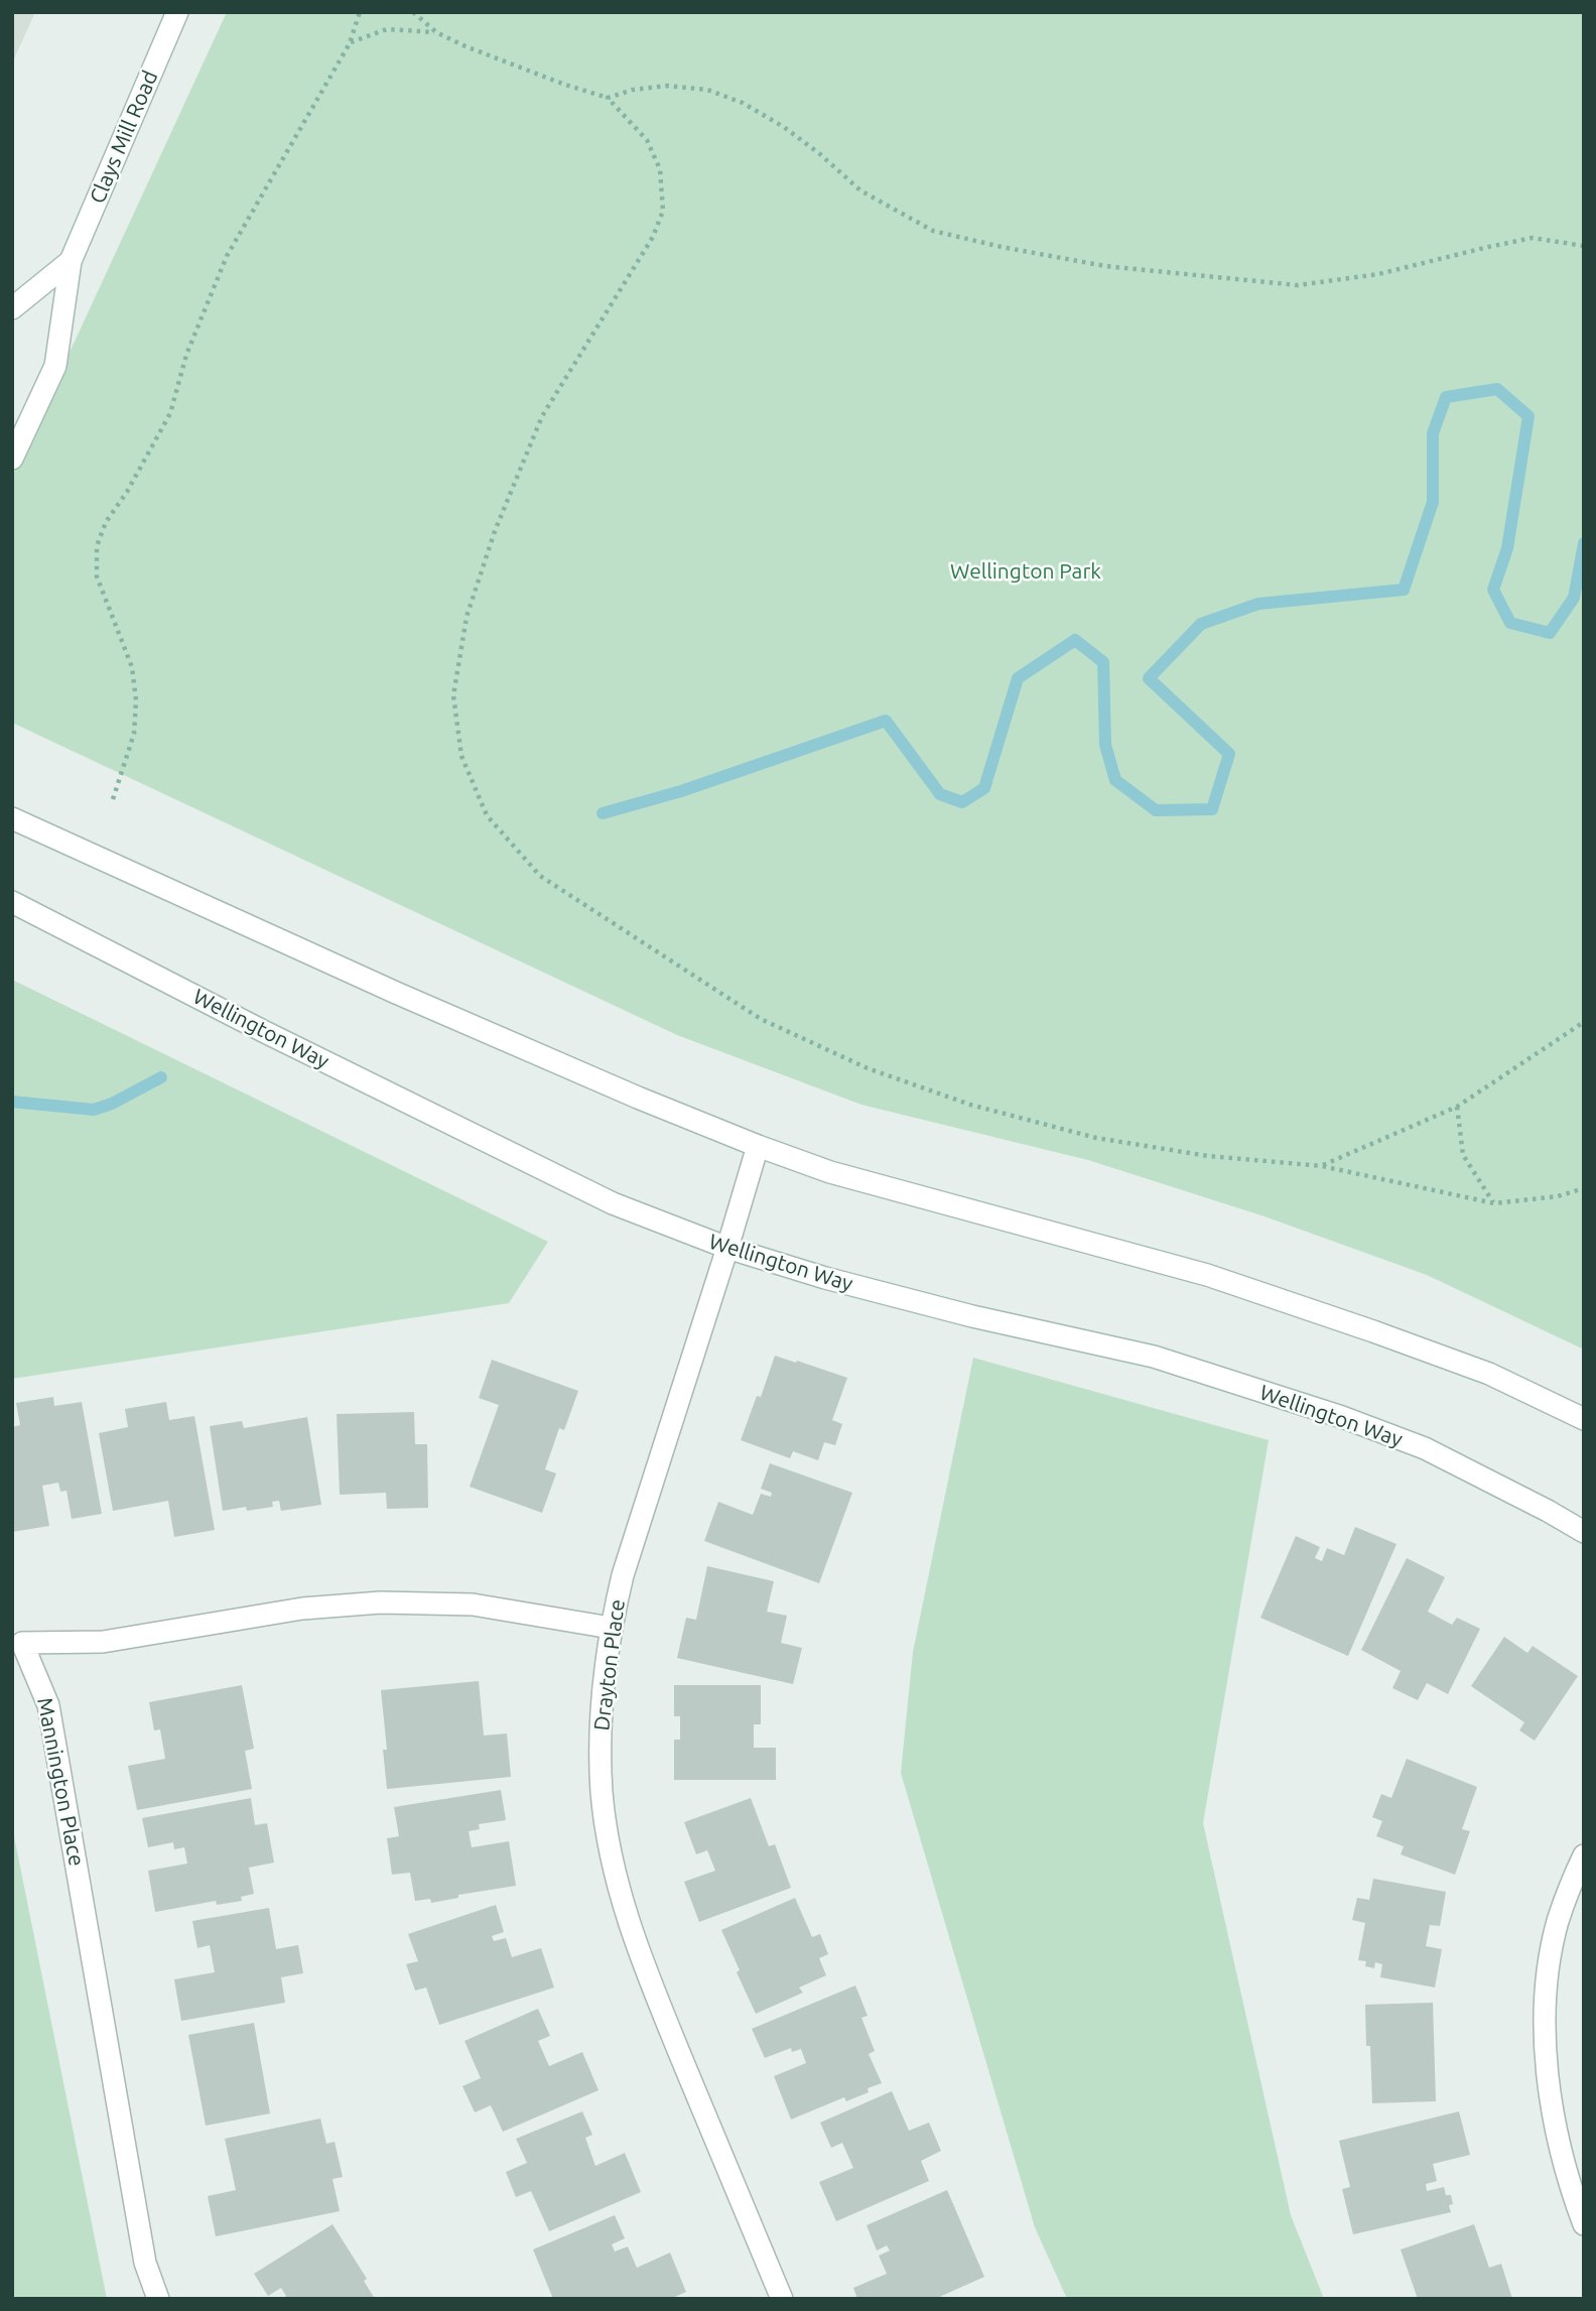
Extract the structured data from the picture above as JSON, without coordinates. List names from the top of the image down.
{
  "streets": {
    "main road": [
      "Clays Mill Road",
      "Wellington Way",
      "Drayton Place",
      "Mannington Place"
    ]
  },
  "crossings": [
    ["Wellington Way", "Drayton Place"],
    ["Drayton Place", "Mannington Place"]
  ],
  "parks": ["Wellington Park"]
}
